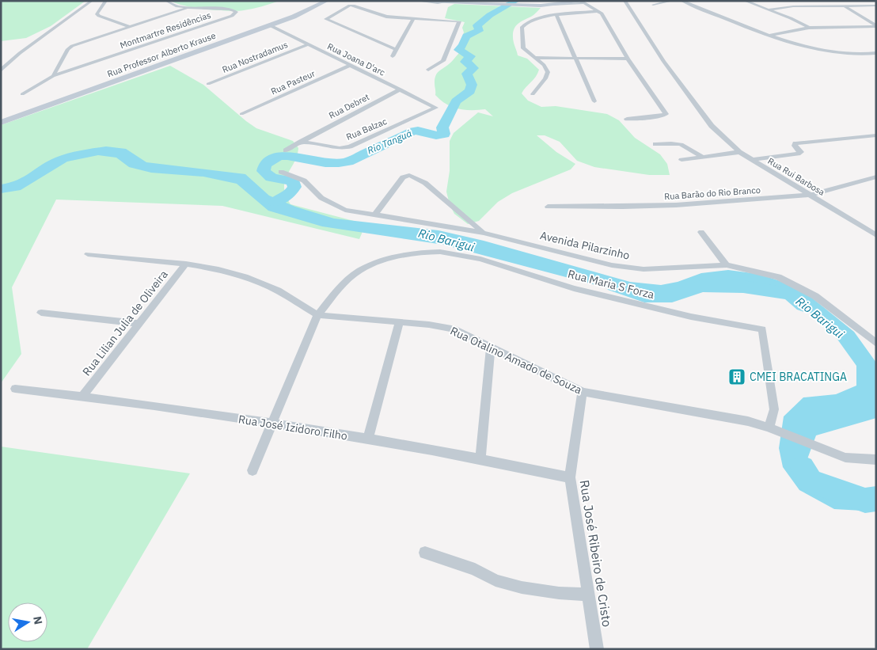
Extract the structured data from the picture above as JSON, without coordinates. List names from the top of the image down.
{
  "streets": {
    "street": [
      "Montmartre Residências",
      "Rua Professor Alberto Krause",
      "Rua Nostradamus",
      "Rua Joana D'arc",
      "Rua Pasteur",
      "Rua Debret",
      "Rua Balzac",
      "Rua Rui Barbosa",
      "Rua Barão do Rio Branco",
      "Avenida Pilarzinho",
      "Rua Maria S Forza",
      "Rua Lilian Julia de Oliveira",
      "Rua Otalino Amado de Souza",
      "Rua José Izidoro Filho",
      "Rua José Ribeiro de Cristo"
    ]
  },
  "crossings": [
    ["Rua Professor Alberto Krause", "Rua Joana D'arc"],
    ["Rua Nostradamus", "Rua Joana D'arc"],
    ["Rua Joana D'arc", "Rua Pasteur"],
    ["Rua Joana D'arc", "Rua Debret"],
    ["Rua Joana D'arc", "Rua Balzac"],
    ["Rua Debret", "Rua Balzac"],
    ["Rua Rui Barbosa", "Rua Barão do Rio Branco"],
    ["Rua Maria S Forza", "Rua Otalino Amado de Souza"],
    ["Rua Lilian Julia de Oliveira", "Rua Otalino Amado de Souza"],
    ["Rua Lilian Julia de Oliveira", "Rua José Izidoro Filho"],
    ["Rua Otalino Amado de Souza", "Rua José Ribeiro de Cristo"],
    ["Rua José Izidoro Filho", "Rua José Ribeiro de Cristo"]
  ],
  "water": ["Rio Tanguá", "Rio Barigui"],
  "places": {
    "building": ["CMEI BRACATINGA"]
  },
  "north": "right"
}
